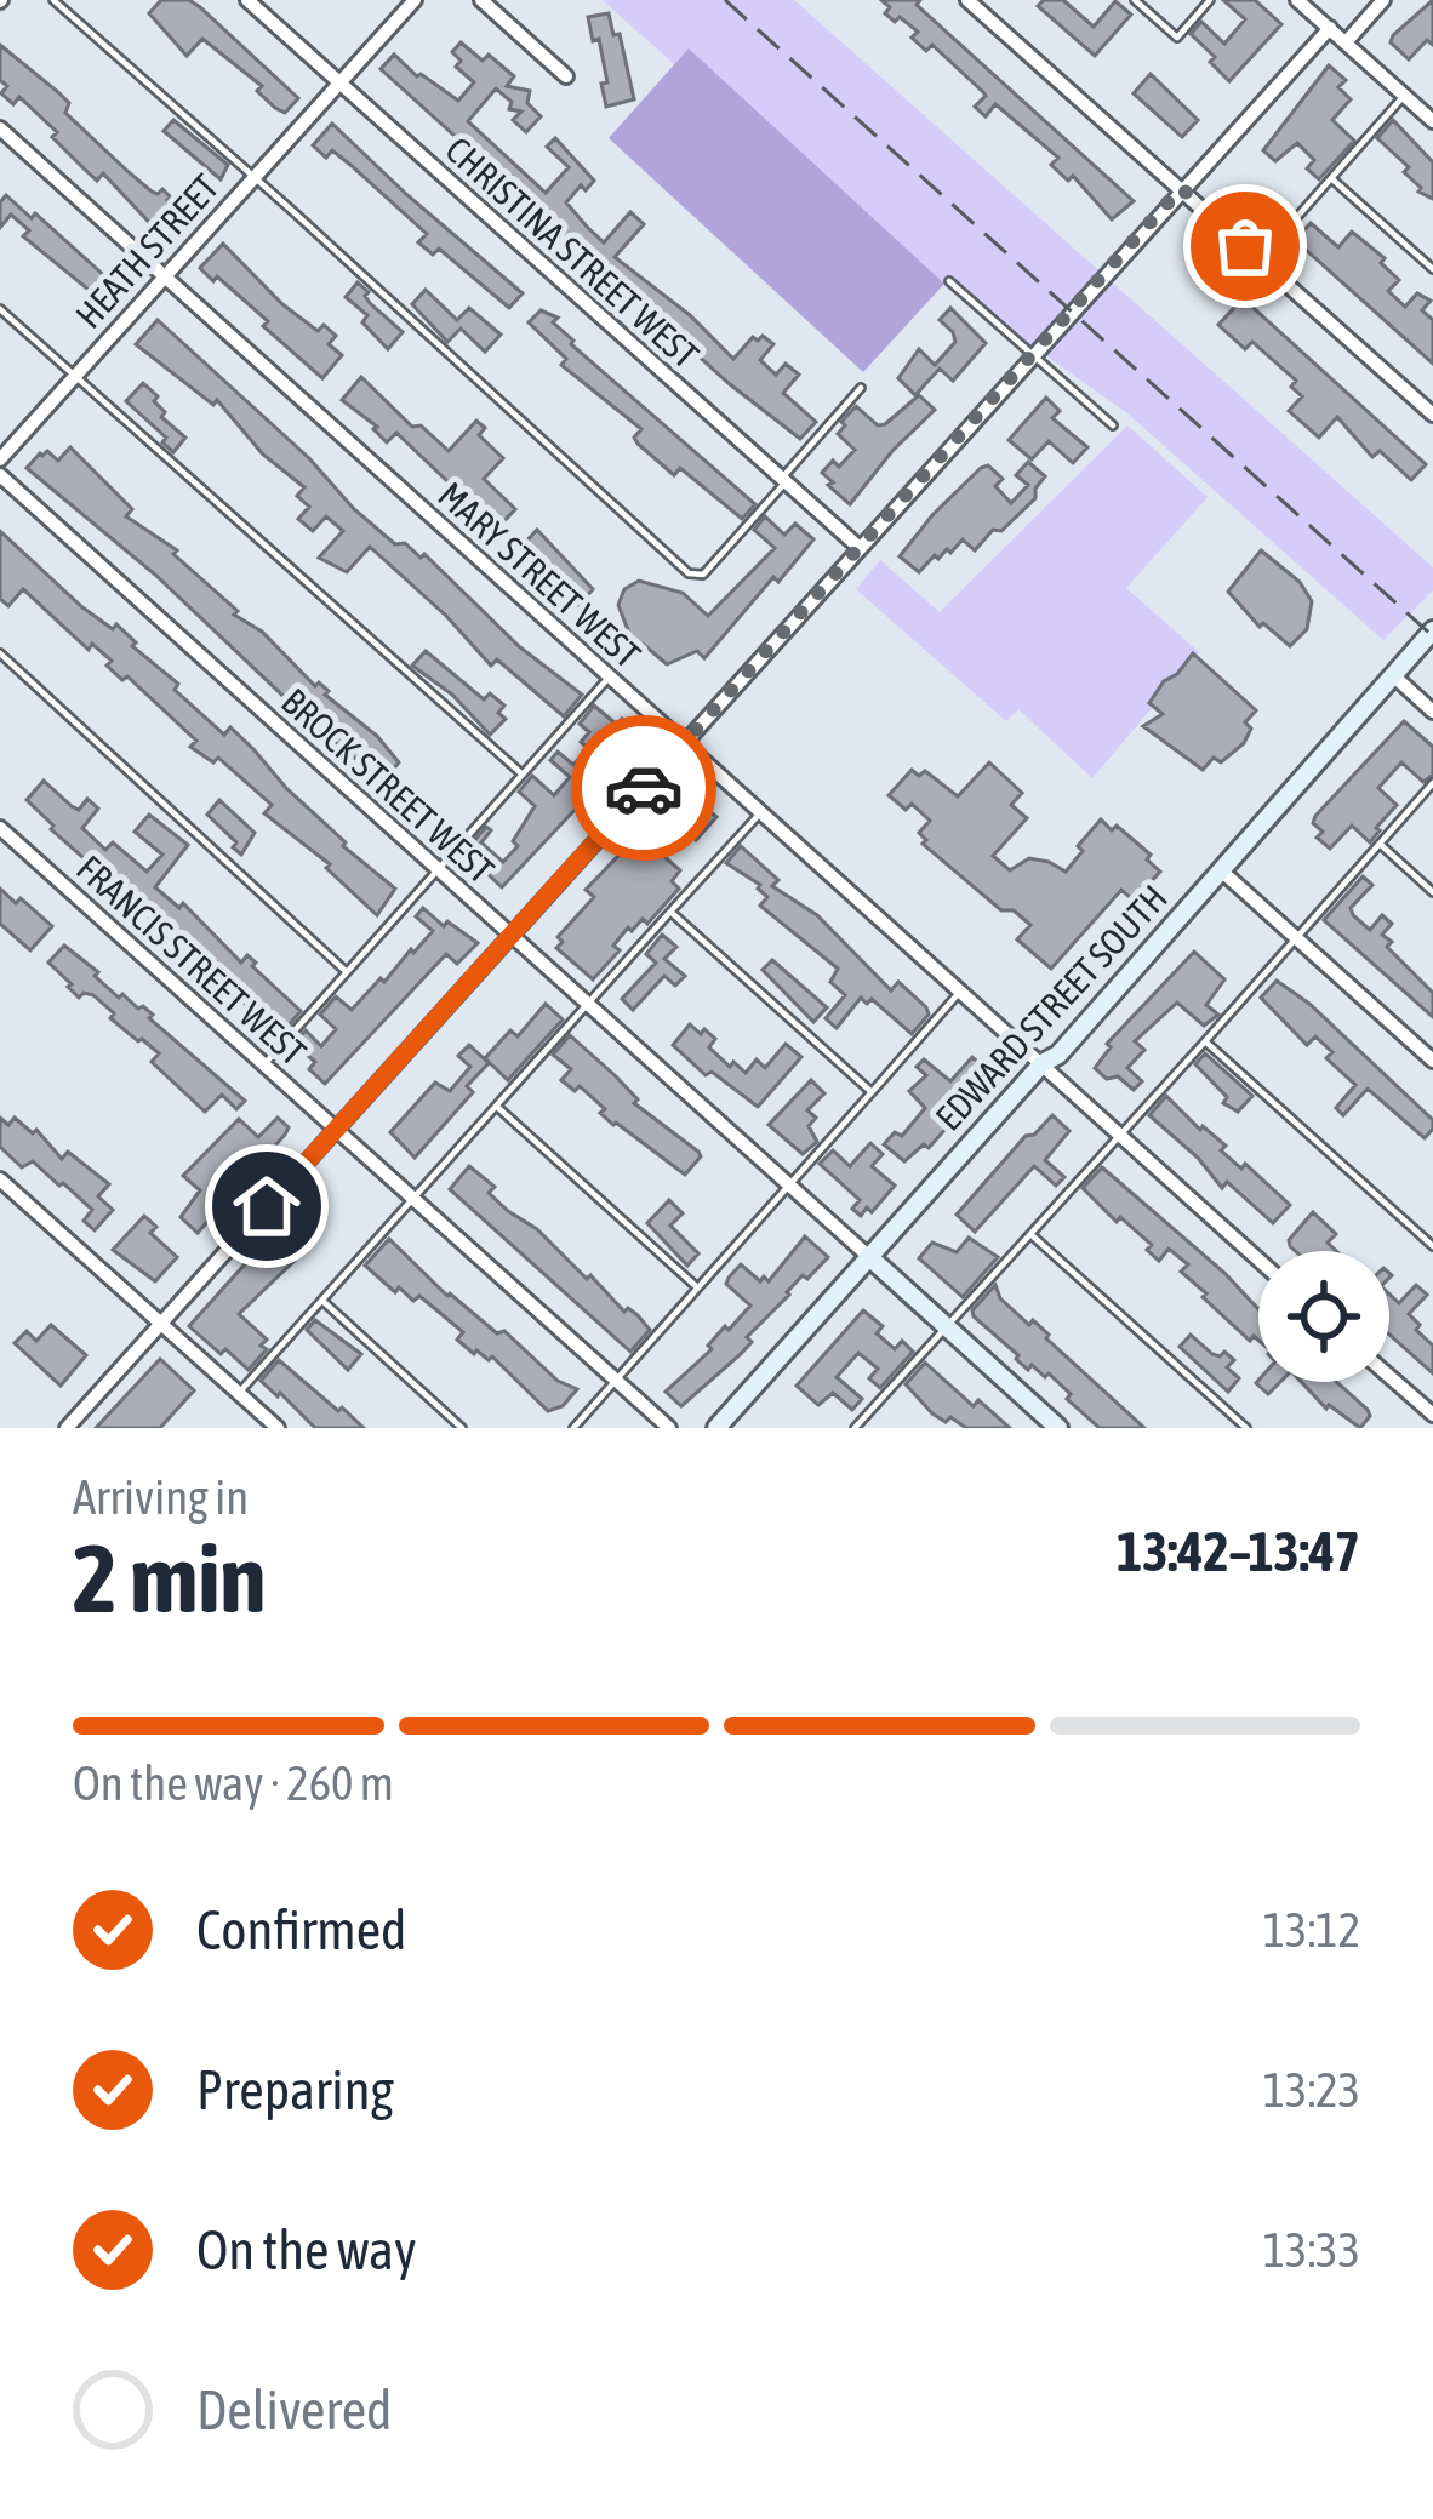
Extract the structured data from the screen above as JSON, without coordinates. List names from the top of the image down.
{
  "streets": {
    "main road": ["EDWARD STREET SOUTH"],
    "street": [
      "HEATH STREET",
      "CHRISTINA STREET WEST",
      "MARY STREET WEST",
      "BROCK STREET WEST",
      "FRANCIS STREET WEST"
    ]
  },
  "crossings": [
    ["HEATH STREET", "CHRISTINA STREET WEST"],
    ["HEATH STREET", "MARY STREET WEST"],
    ["MARY STREET WEST", "EDWARD STREET SOUTH"],
    ["BROCK STREET WEST", "EDWARD STREET SOUTH"]
  ],
  "page": {
    "heading": ["2 min", "Arriving in", "13:42–13:47"],
    "bar": "On the way · 260 m",
    "list": [
      ["Confirmed", "13:12"],
      ["Preparing", "13:23"],
      ["On the way", "13:33"],
      "Delivered"
    ]
  }
}
